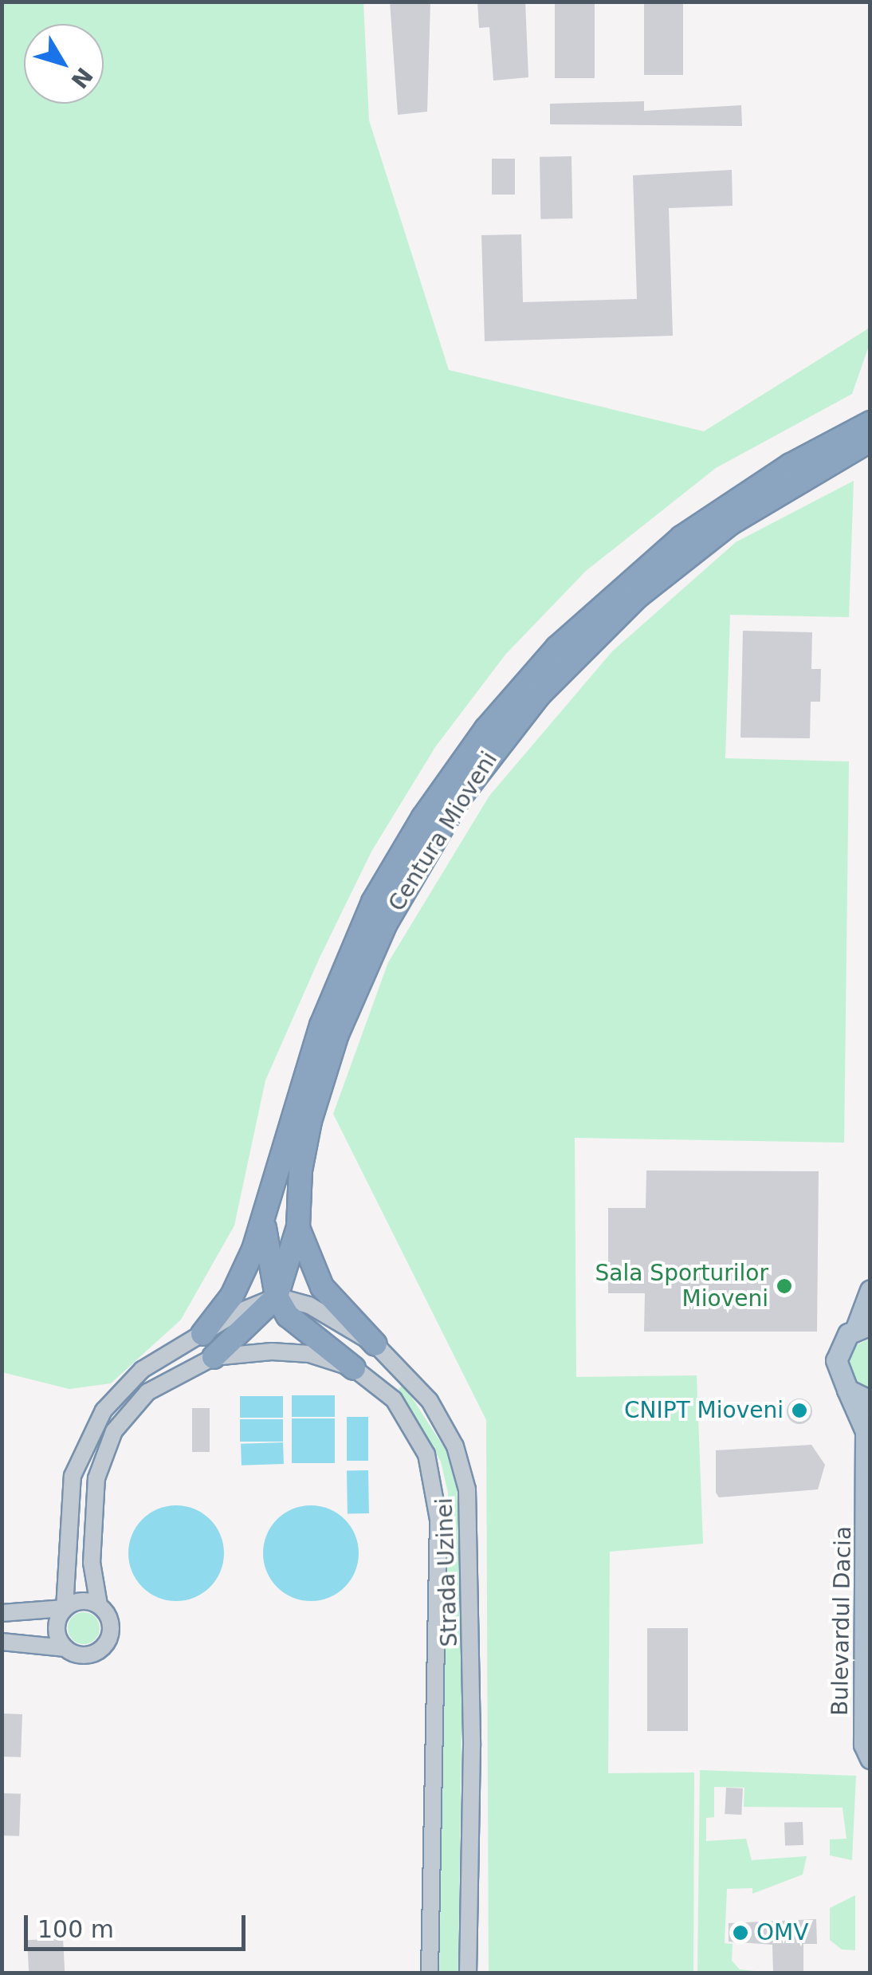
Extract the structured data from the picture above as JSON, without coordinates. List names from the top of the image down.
{
  "streets": {
    "highway": ["Centura Mioveni"],
    "main road": ["Bulevardul Dacia"],
    "street": ["Strada Uzinei"]
  },
  "crossings": [
    ["Centura Mioveni", "Strada Uzinei"]
  ],
  "places": ["Sala Sporturilor Mioveni", "CNIPT Mioveni", "OMV"],
  "scale_bar": "100 m",
  "north": "bottom right"
}
